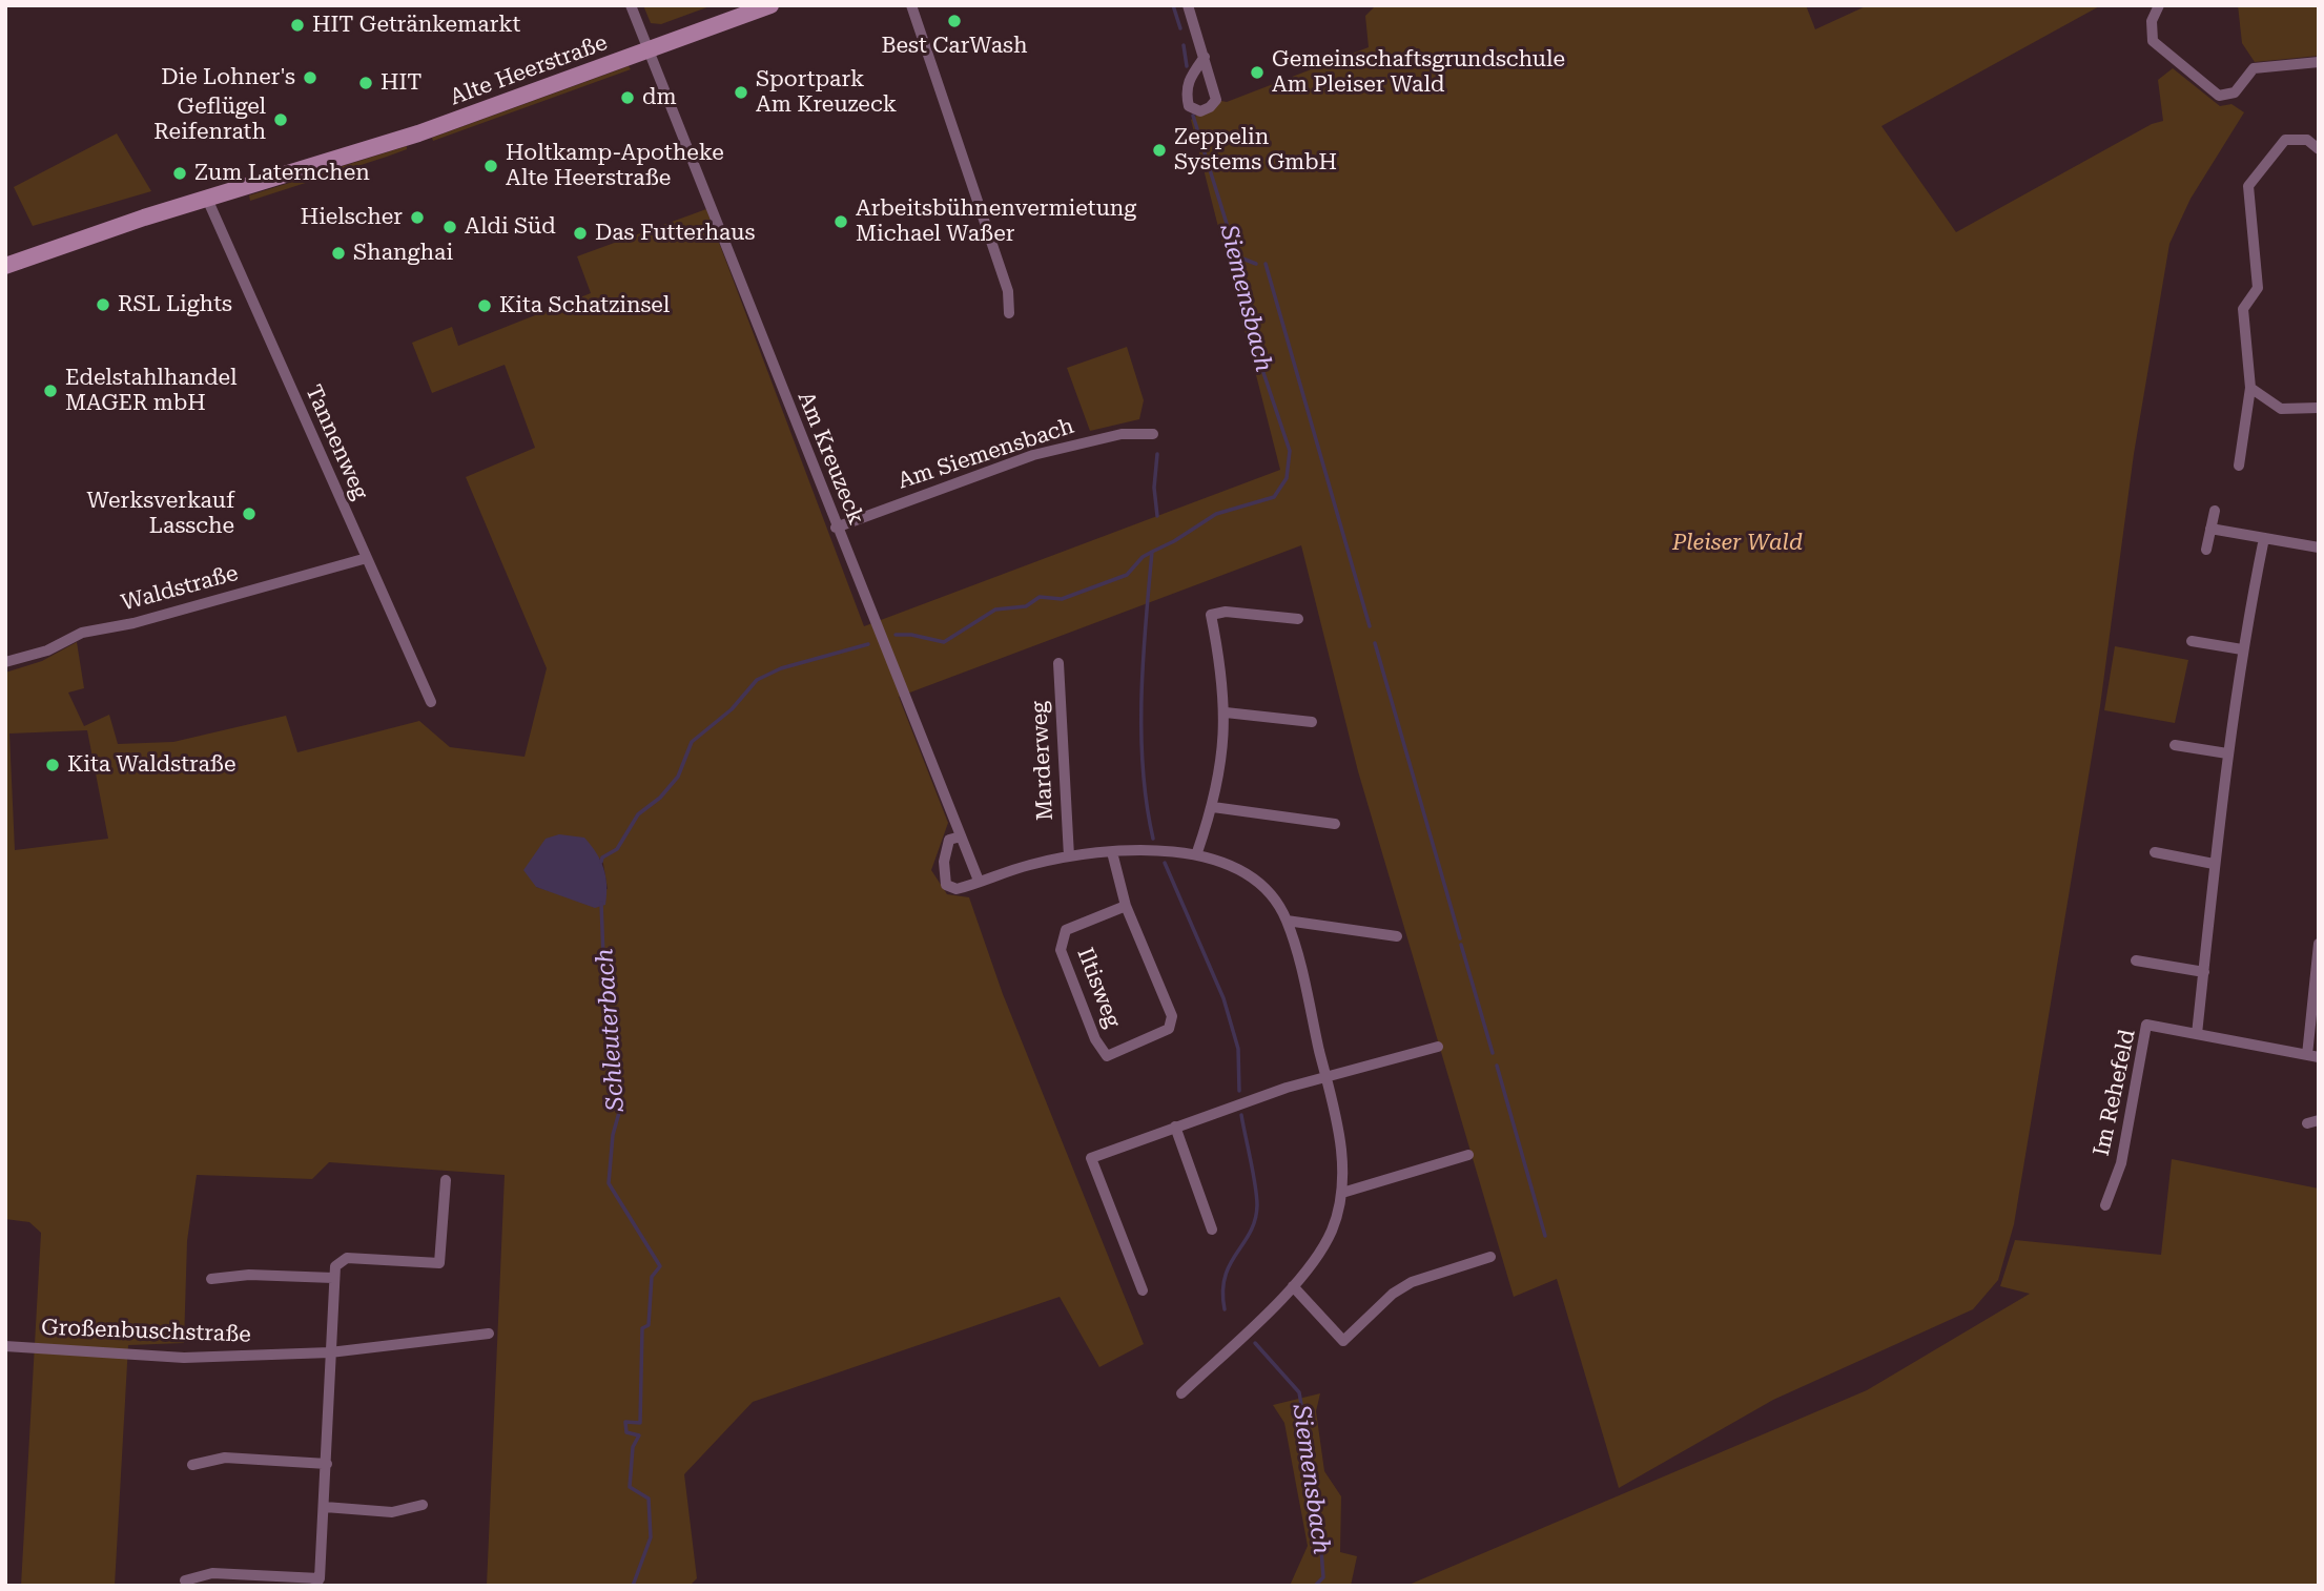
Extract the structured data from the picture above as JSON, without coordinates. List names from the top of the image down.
{
  "streets": {
    "street": [
      "Alte Heerstraße",
      "Tannenweg",
      "Am Siemensbach",
      "Am Kreuzeck",
      "Waldstraße",
      "Marderweg",
      "Iltisweg",
      "Im Rehefeld",
      "Großenbuschstraße"
    ]
  },
  "crossings": [
    ["Alte Heerstraße", "Tannenweg"],
    ["Alte Heerstraße", "Am Kreuzeck"],
    ["Tannenweg", "Waldstraße"],
    ["Am Siemensbach", "Am Kreuzeck"]
  ],
  "water": ["Siemensbach", "Schleuterbach"],
  "parks": ["Pleiser Wald"],
  "places": [
    "Best CarWash",
    "HIT Getränkemarkt",
    "Gemeinschaftsgrundschule Am Pleiser Wald",
    "Die Lohner's",
    "HIT",
    "Sportpark Am Kreuzeck",
    "dm",
    "Geflügel Reifenrath",
    "Zeppelin Systems GmbH",
    "Holtkamp-Apotheke Alte Heerstraße",
    "Zum Laternchen",
    "Hielscher",
    "Arbeitsbühnenvermietung Michael Waßer",
    "Aldi Süd",
    "Das Futterhaus",
    "Shanghai",
    "RSL Lights",
    "Kita Schatzinsel",
    "Edelstahlhandel MAGER mbH",
    "Werksverkauf Lassche",
    "Kita Waldstraße"
  ]
}
